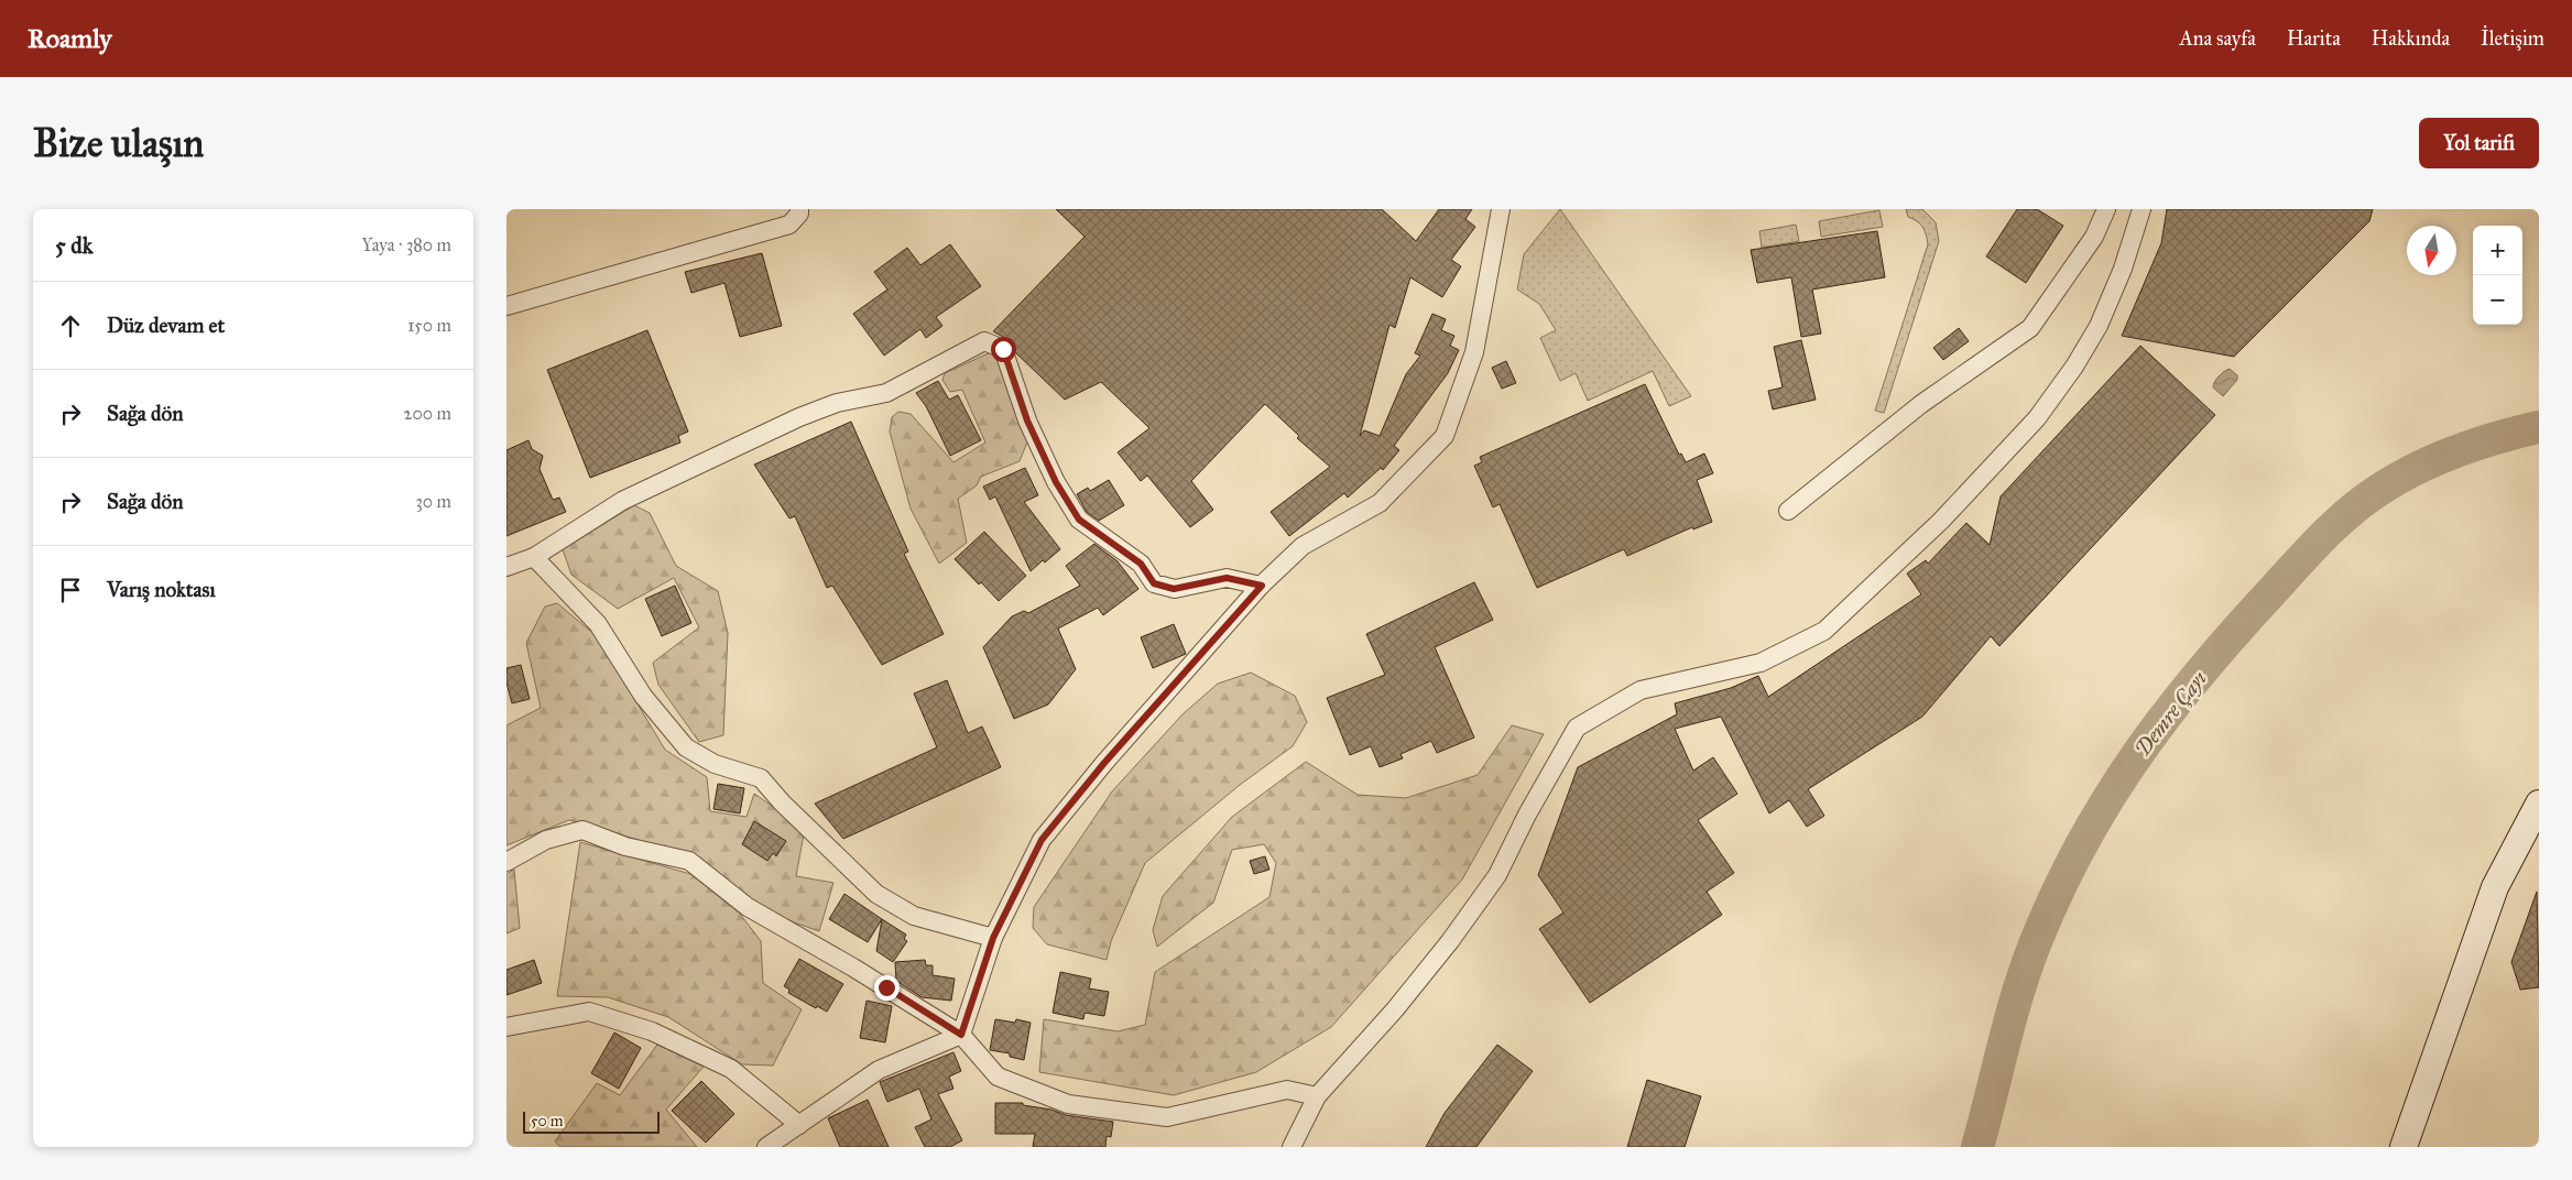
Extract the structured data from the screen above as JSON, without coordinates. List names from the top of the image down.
{
  "water": ["Demre Çayı"],
  "scale_bar": "50 m",
  "north": "bottom",
  "page": {
    "header": "Roamly",
    "nav": [
      "Ana sayfa",
      "Harita",
      "Hakkında",
      "İletişim"
    ],
    "buttons": "Yol tarifi",
    "title": "Bize ulaşın",
    "heading": ["5 dk", "Yaya · 380 m"],
    "map_buttons": ["+", "−"],
    "list": [
      ["Düz devam et", "150 m"],
      ["Sağa dön", "200 m"],
      ["Sağa dön", "30 m"],
      "Varış noktası"
    ],
    "scale": "50 m"
  }
}
